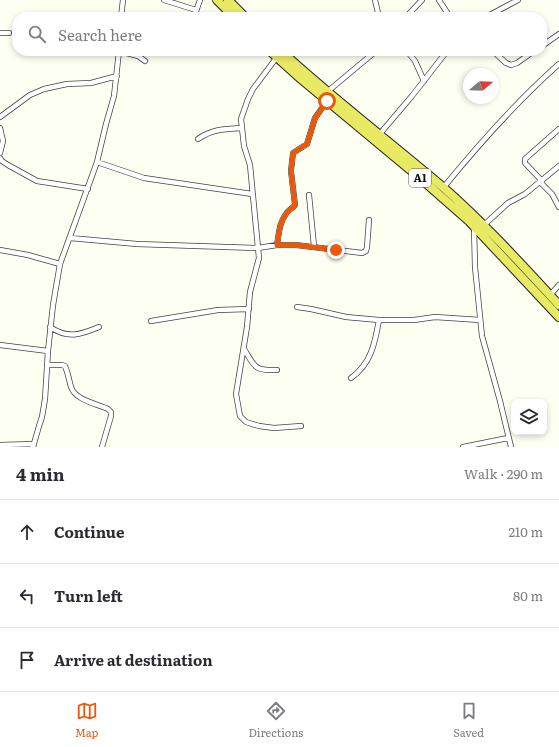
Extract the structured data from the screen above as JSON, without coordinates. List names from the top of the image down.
{
  "streets": {
    "highway": ["A1"]
  },
  "north": "right",
  "page": {
    "search": "Search here",
    "heading": ["4 min", "Walk · 290 m"],
    "list": [
      ["Continue", "210 m"],
      ["Turn left", "80 m"],
      "Arrive at destination"
    ],
    "nav": ["Map", "Directions", "Saved"]
  }
}
